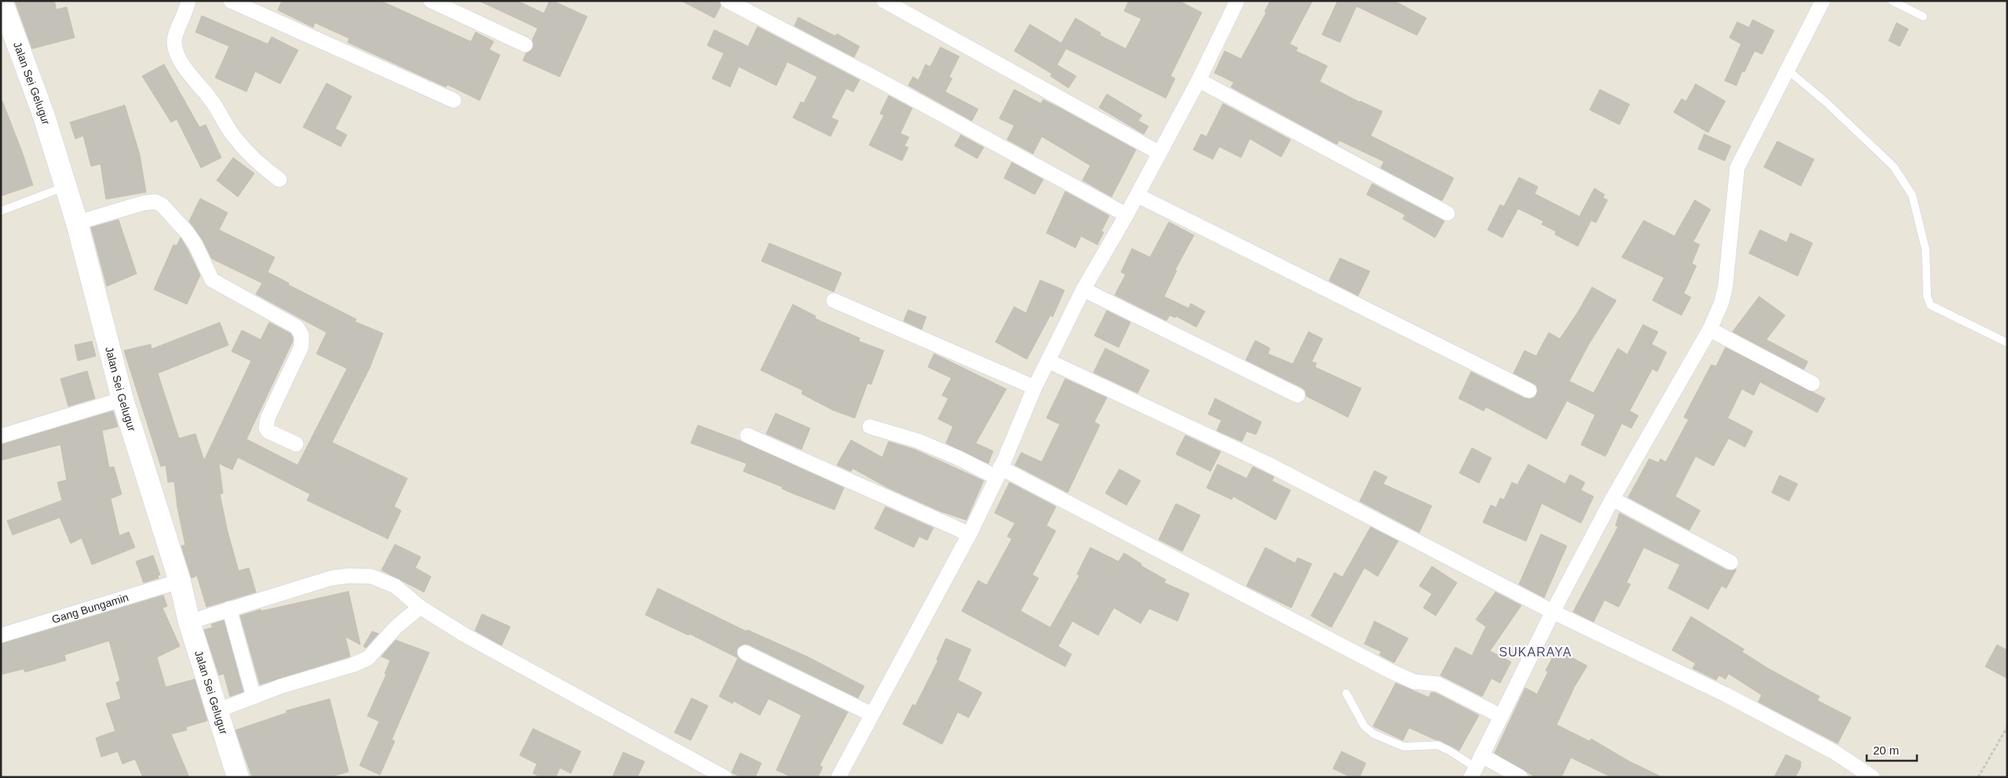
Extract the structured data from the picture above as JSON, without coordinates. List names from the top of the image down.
{
  "streets": {
    "main road": ["Jalan Sei Gelugur"],
    "street": ["Gang Bungamin"]
  },
  "crossings": [
    ["Jalan Sei Gelugur", "Gang Bungamin"]
  ],
  "districts": ["SUKARAYA"],
  "scale_bar": "20 m"
}
